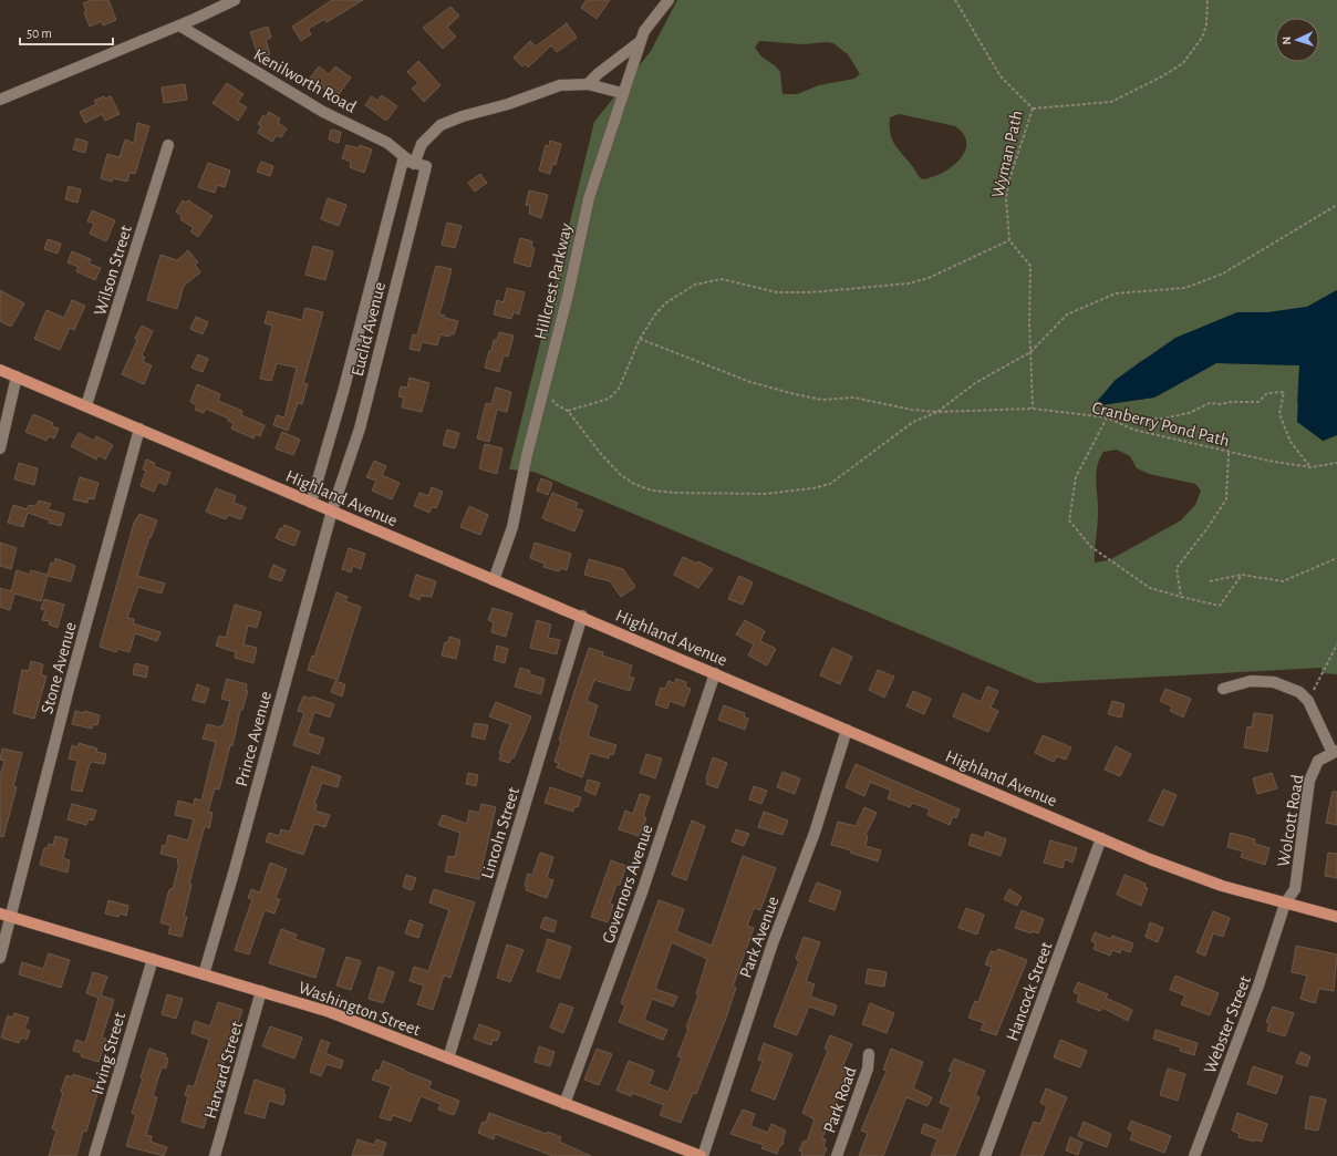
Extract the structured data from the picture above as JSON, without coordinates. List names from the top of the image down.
{
  "streets": {
    "main road": ["Highland Avenue", "Washington Street"],
    "street": [
      "Kenilworth Road",
      "Wilson Street",
      "Hillcrest Parkway",
      "Euclid Avenue",
      "Stone Avenue",
      "Prince Avenue",
      "Wolcott Road",
      "Lincoln Street",
      "Governors Avenue",
      "Park Avenue",
      "Hancock Street",
      "Webster Street",
      "Irving Street",
      "Harvard Street",
      "Park Road"
    ],
    "path": ["Wyman Path", "Cranberry Pond Path"]
  },
  "crossings": [
    ["Kenilworth Road", "Euclid Avenue"],
    ["Wilson Street", "Highland Avenue"],
    ["Hillcrest Parkway", "Cranberry Pond Path"],
    ["Hillcrest Parkway", "Highland Avenue"],
    ["Euclid Avenue", "Highland Avenue"],
    ["Euclid Avenue", "Prince Avenue"],
    ["Highland Avenue", "Stone Avenue"],
    ["Highland Avenue", "Prince Avenue"],
    ["Highland Avenue", "Wolcott Road"],
    ["Highland Avenue", "Lincoln Street"],
    ["Highland Avenue", "Governors Avenue"],
    ["Highland Avenue", "Park Avenue"],
    ["Highland Avenue", "Hancock Street"],
    ["Highland Avenue", "Webster Street"],
    ["Stone Avenue", "Washington Street"],
    ["Prince Avenue", "Washington Street"],
    ["Wolcott Road", "Webster Street"],
    ["Lincoln Street", "Washington Street"],
    ["Governors Avenue", "Washington Street"],
    ["Park Avenue", "Washington Street"],
    ["Washington Street", "Irving Street"],
    ["Washington Street", "Harvard Street"]
  ],
  "scale_bar": "50 m",
  "north": "left"
}
